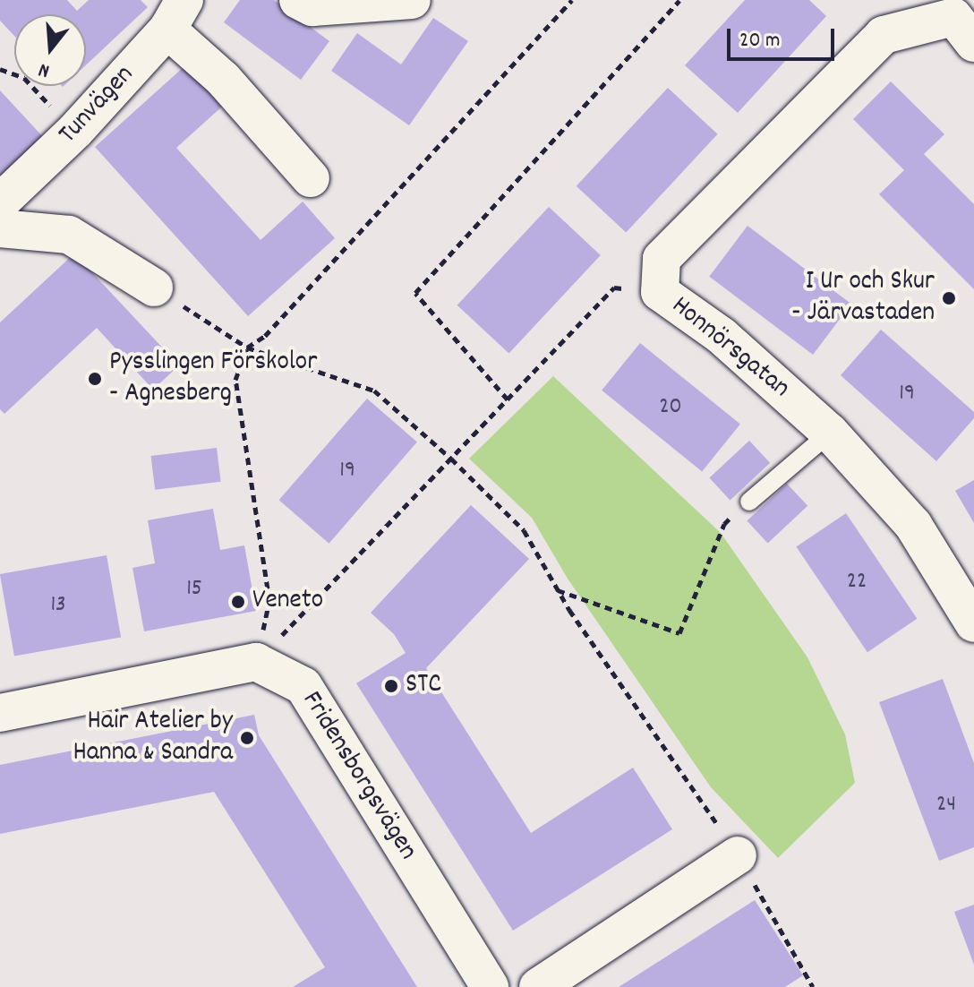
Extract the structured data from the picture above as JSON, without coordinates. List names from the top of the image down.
{
  "streets": {
    "street": ["Tunvägen", "Honnörsgatan", "Fridensborgsvägen"]
  },
  "places": [
    "I Ur och Skur - Järvastaden",
    "Pysslingen Förskolor - Agnesberg",
    "Veneto",
    "STC",
    "Hair Atelier by Hanna & Sandra"
  ],
  "house_numbers": [
    "19",
    "20",
    "19",
    "22",
    "15",
    "13",
    "24"
  ],
  "scale_bar": "20 m",
  "north": "bottom"
}
